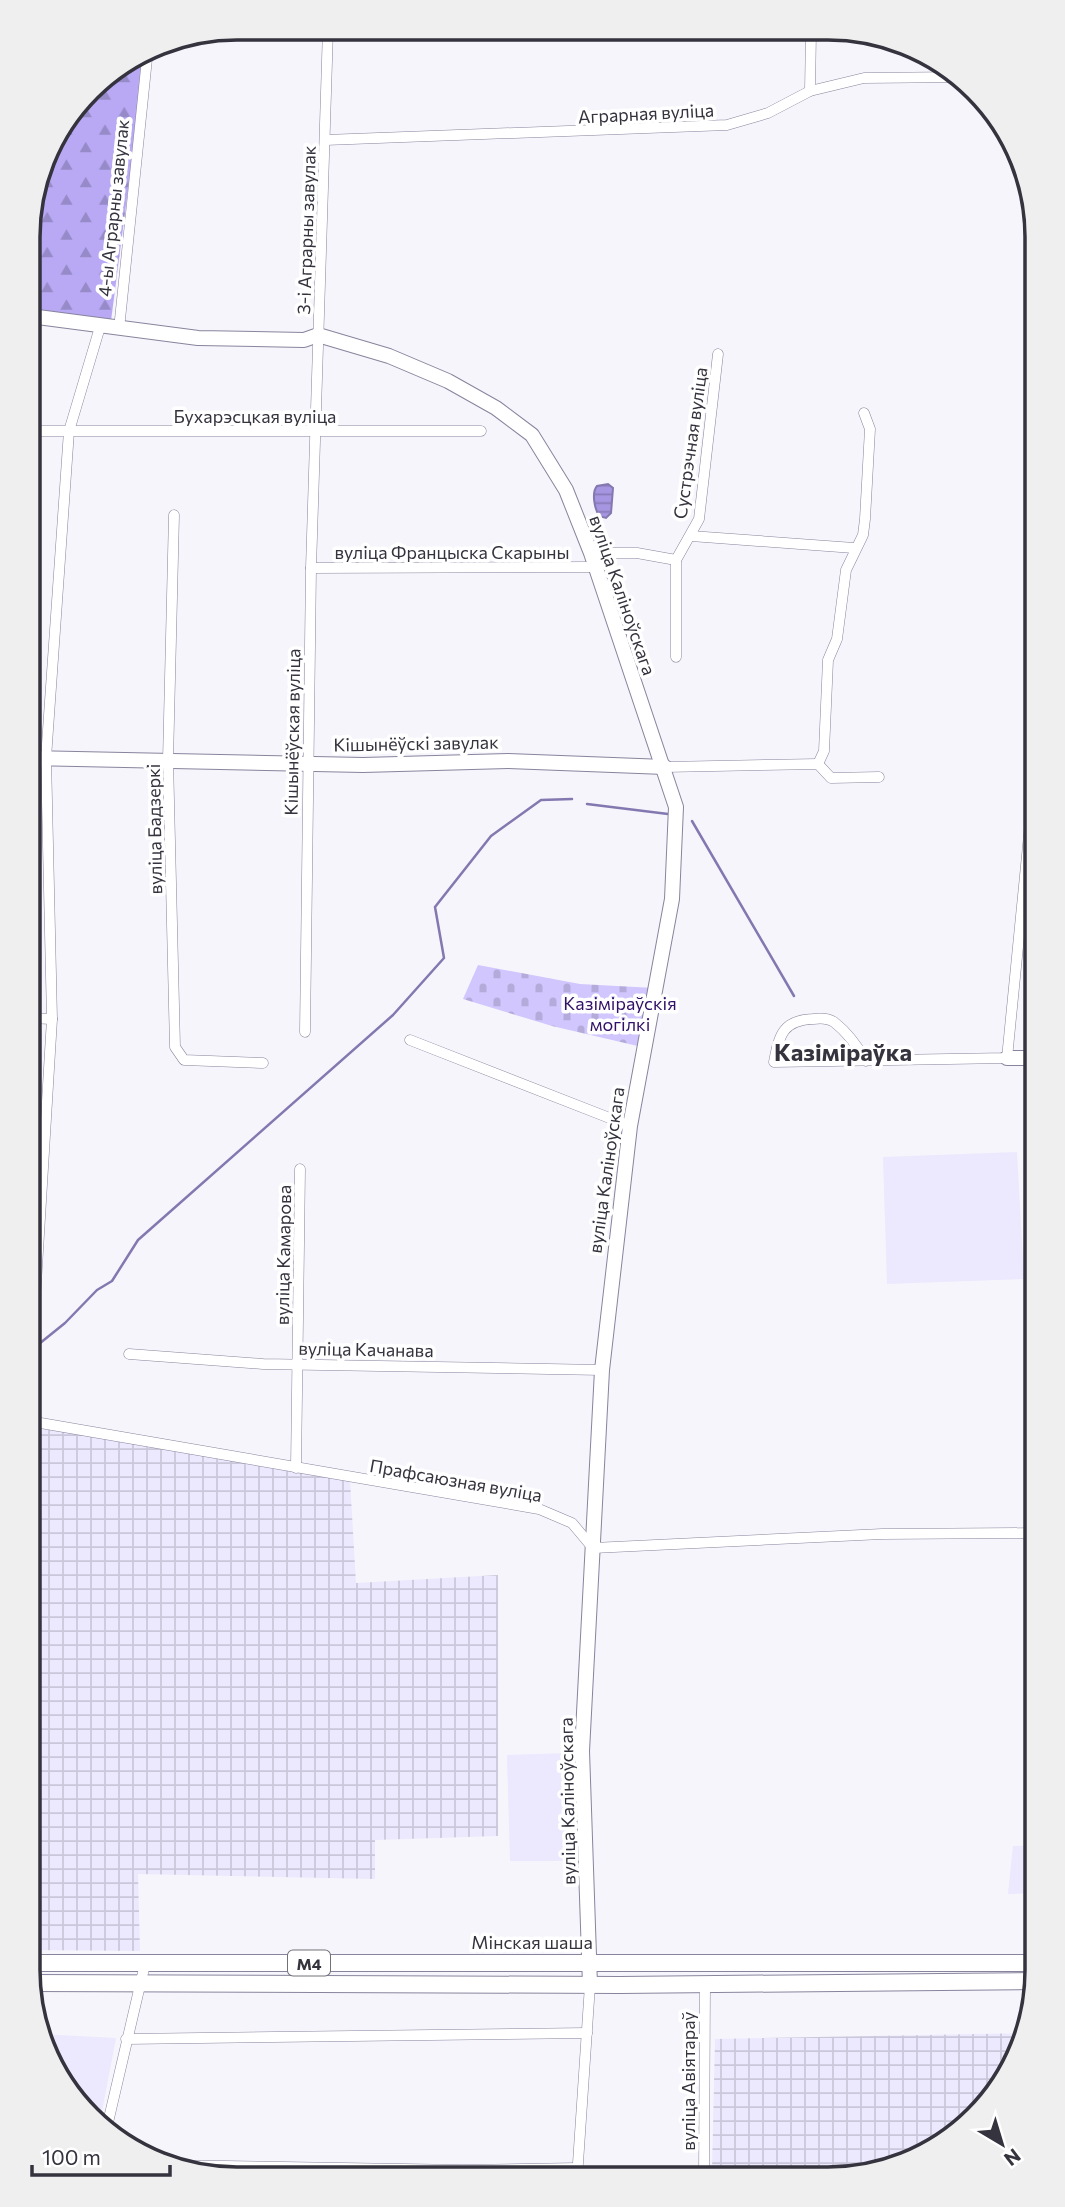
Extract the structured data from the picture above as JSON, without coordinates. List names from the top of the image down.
{
  "streets": {
    "main road": [
      "вуліца Каліноўскага",
      "Кішынёўскі завулак",
      "Мінская шаша",
      "М4"
    ],
    "street": [
      "Аграрная вуліца",
      "4-ы Аграрны завулак",
      "3-і Аграрны завулак",
      "Бухарэсцкая вуліца",
      "Сустрэчная вуліца",
      "вуліца Францыска Скарыны",
      "Кішынёўская вуліца",
      "вуліца Бадзеркі",
      "вуліца Камарова",
      "вуліца Качанава",
      "Прафсаюзная вуліца",
      "вуліца Авіятараў"
    ]
  },
  "crossings": [
    ["Аграрная вуліца", "3-і Аграрны завулак"],
    ["3-і Аграрны завулак", "Бухарэсцкая вуліца"],
    ["3-і Аграрны завулак", "вуліца Каліноўскага"],
    ["3-і Аграрны завулак", "Кішынёўская вуліца"],
    ["Бухарэсцкая вуліца", "Кішынёўская вуліца"],
    ["Сустрэчная вуліца", "вуліца Францыска Скарыны"],
    ["вуліца Францыска Скарыны", "вуліца Каліноўскага"],
    ["вуліца Францыска Скарыны", "Кішынёўская вуліца"],
    ["вуліца Каліноўскага", "Кішынёўскі завулак"],
    ["вуліца Каліноўскага", "вуліца Качанава"],
    ["вуліца Каліноўскага", "Прафсаюзная вуліца"],
    ["вуліца Каліноўскага", "Мінская шаша"],
    ["вуліца Каліноўскага", "М4"],
    ["Кішынёўская вуліца", "Кішынёўскі завулак"],
    ["Кішынёўскі завулак", "вуліца Бадзеркі"],
    ["вуліца Камарова", "вуліца Качанава"],
    ["вуліца Камарова", "Прафсаюзная вуліца"],
    ["М4", "вуліца Авіятараў"]
  ],
  "districts": ["Казіміраўка"],
  "parks": ["Казіміраўскія могілкі"],
  "scale_bar": "100 m",
  "north": "bottom right"
}
